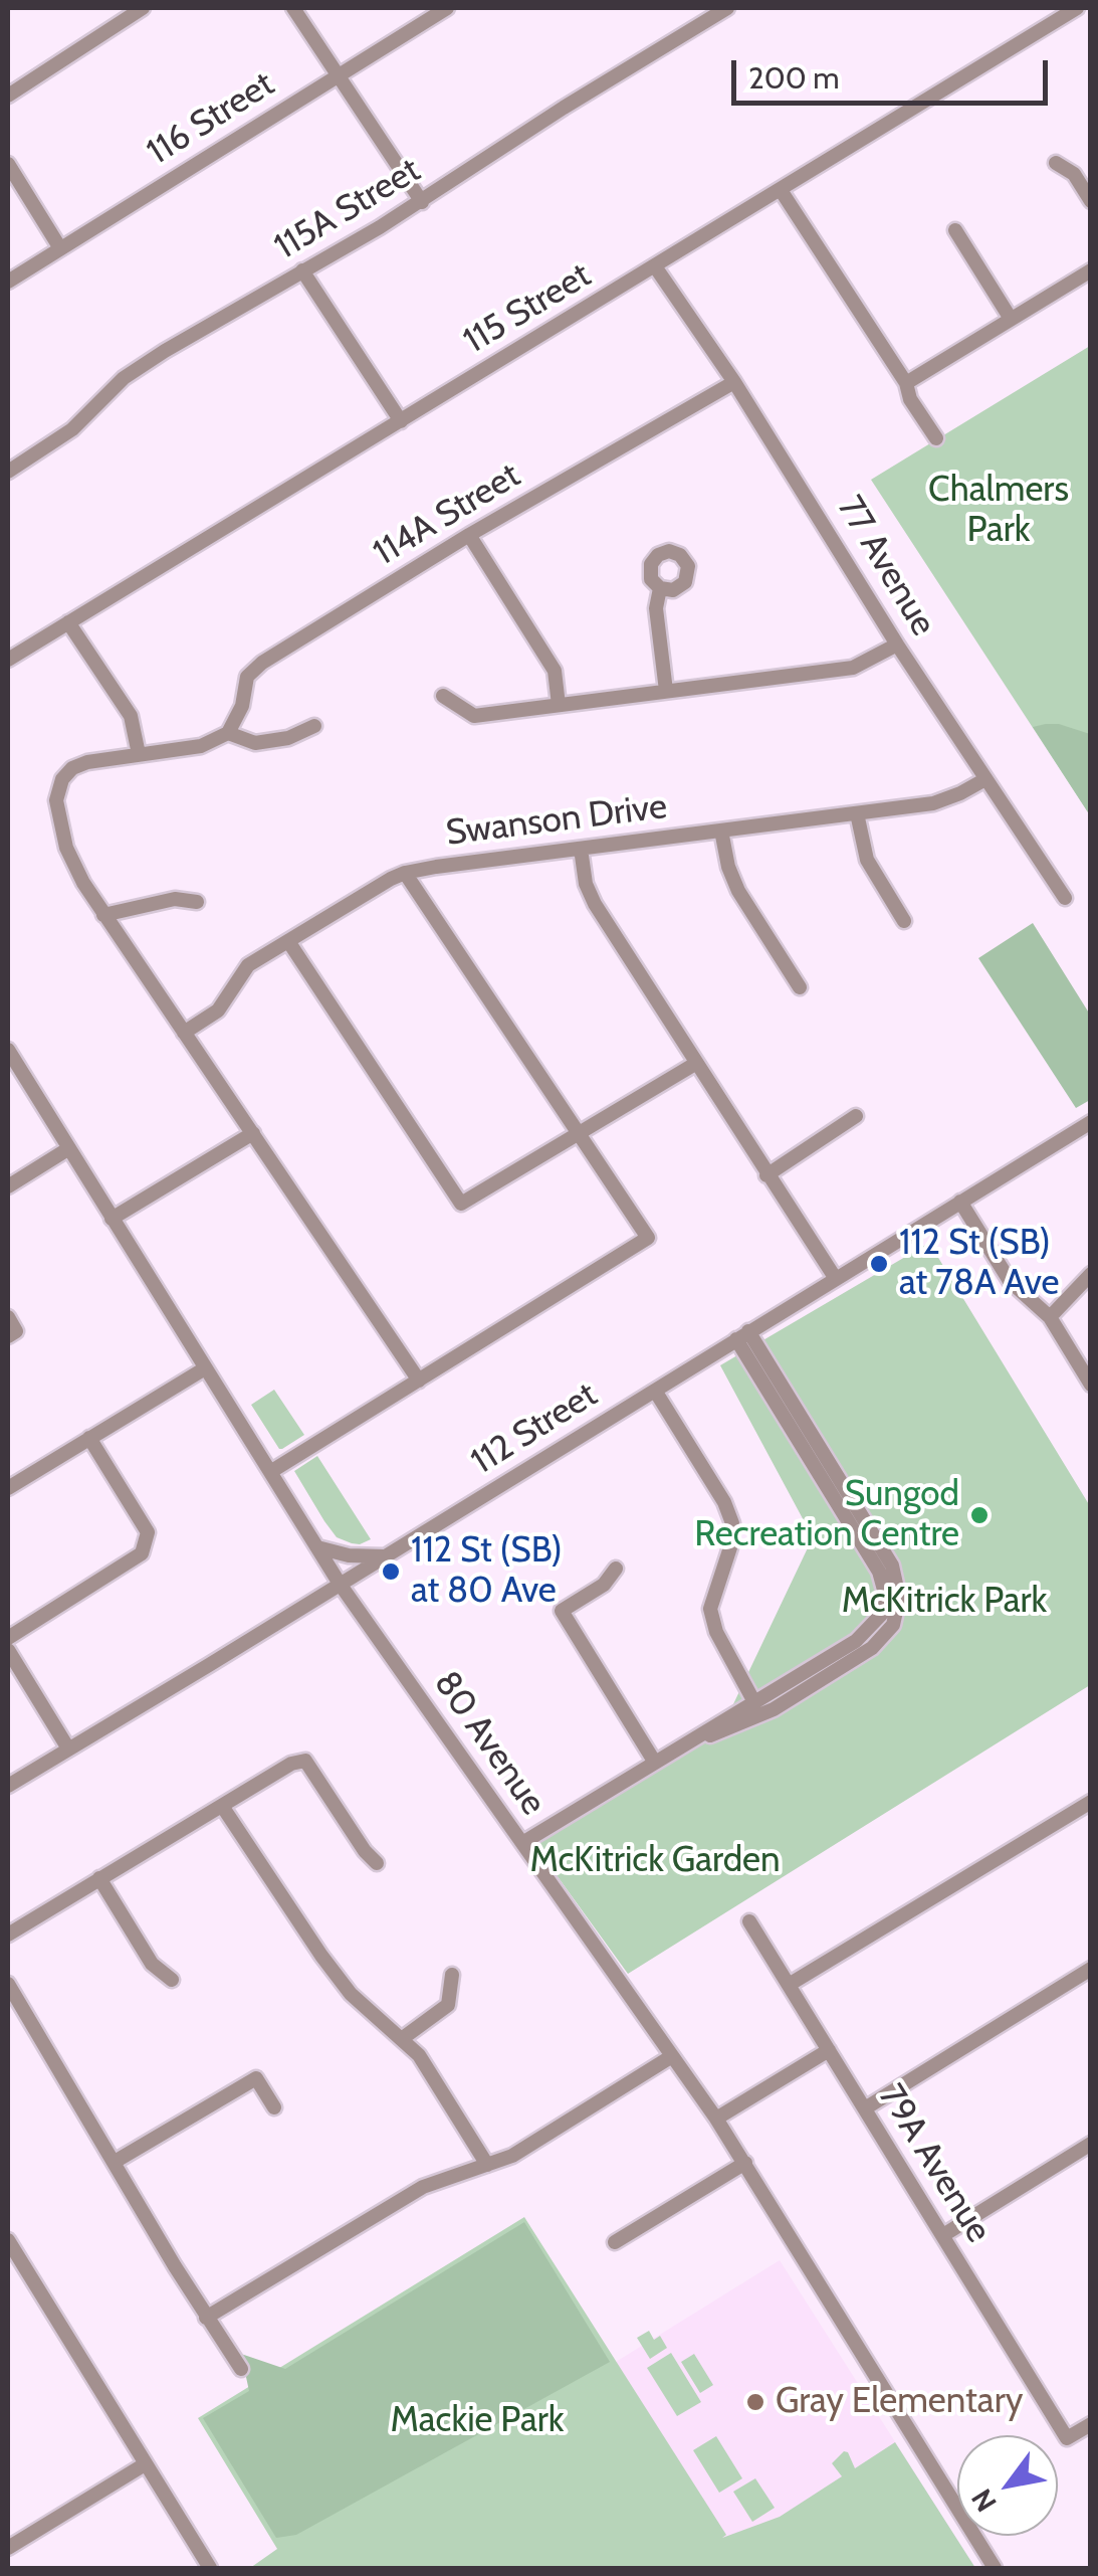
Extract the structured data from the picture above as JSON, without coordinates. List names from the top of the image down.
{
  "streets": {
    "street": [
      "116 Street",
      "115A Street",
      "115 Street",
      "114A Street",
      "77 Avenue",
      "Swanson Drive",
      "112 Street",
      "80 Avenue",
      "79A Avenue"
    ]
  },
  "crossings": [
    ["115 Street", "77 Avenue"],
    ["114A Street", "77 Avenue"],
    ["77 Avenue", "Swanson Drive"],
    ["112 Street", "80 Avenue"]
  ],
  "parks": [
    "Chalmers Park",
    "McKitrick Park",
    "McKitrick Garden",
    "Mackie Park"
  ],
  "places": [
    "112 St (SB) at 78A Ave",
    "Sungod Recreation Centre",
    "112 St (SB) at 80 Ave",
    "Gray Elementary"
  ],
  "scale_bar": "200 m",
  "north": "bottom left"
}
